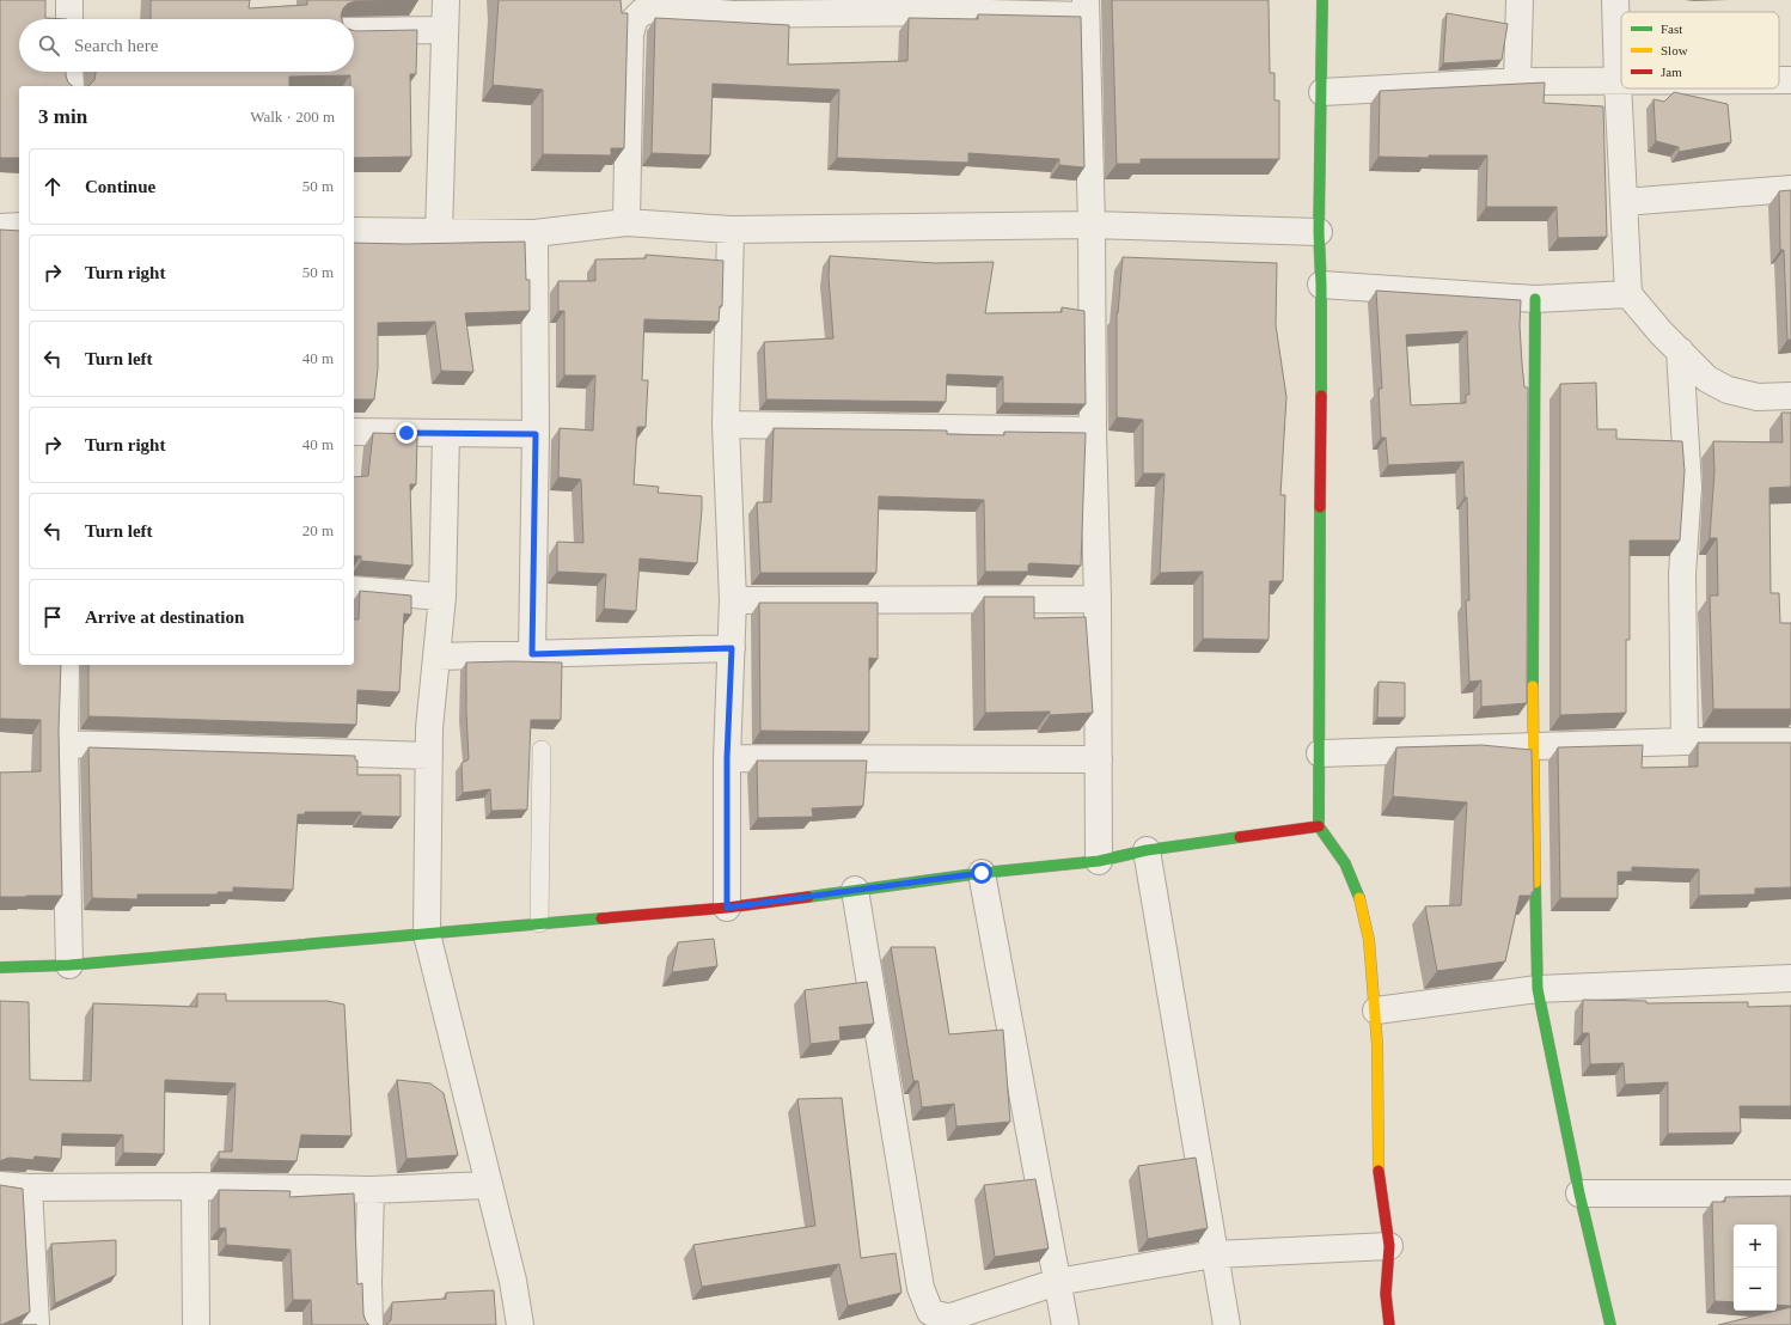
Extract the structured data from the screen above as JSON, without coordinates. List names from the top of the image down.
{
  "legend": ["Fast", "Slow", "Jam"],
  "page": {
    "search": "Search here",
    "heading": ["3 min", "Walk · 200 m"],
    "list": [
      ["Continue", "50 m"],
      ["Turn right", "50 m"],
      ["Turn left", "40 m"],
      ["Turn right", "40 m"],
      ["Turn left", "20 m"],
      "Arrive at destination"
    ],
    "map_buttons": ["+", "−"]
  }
}
